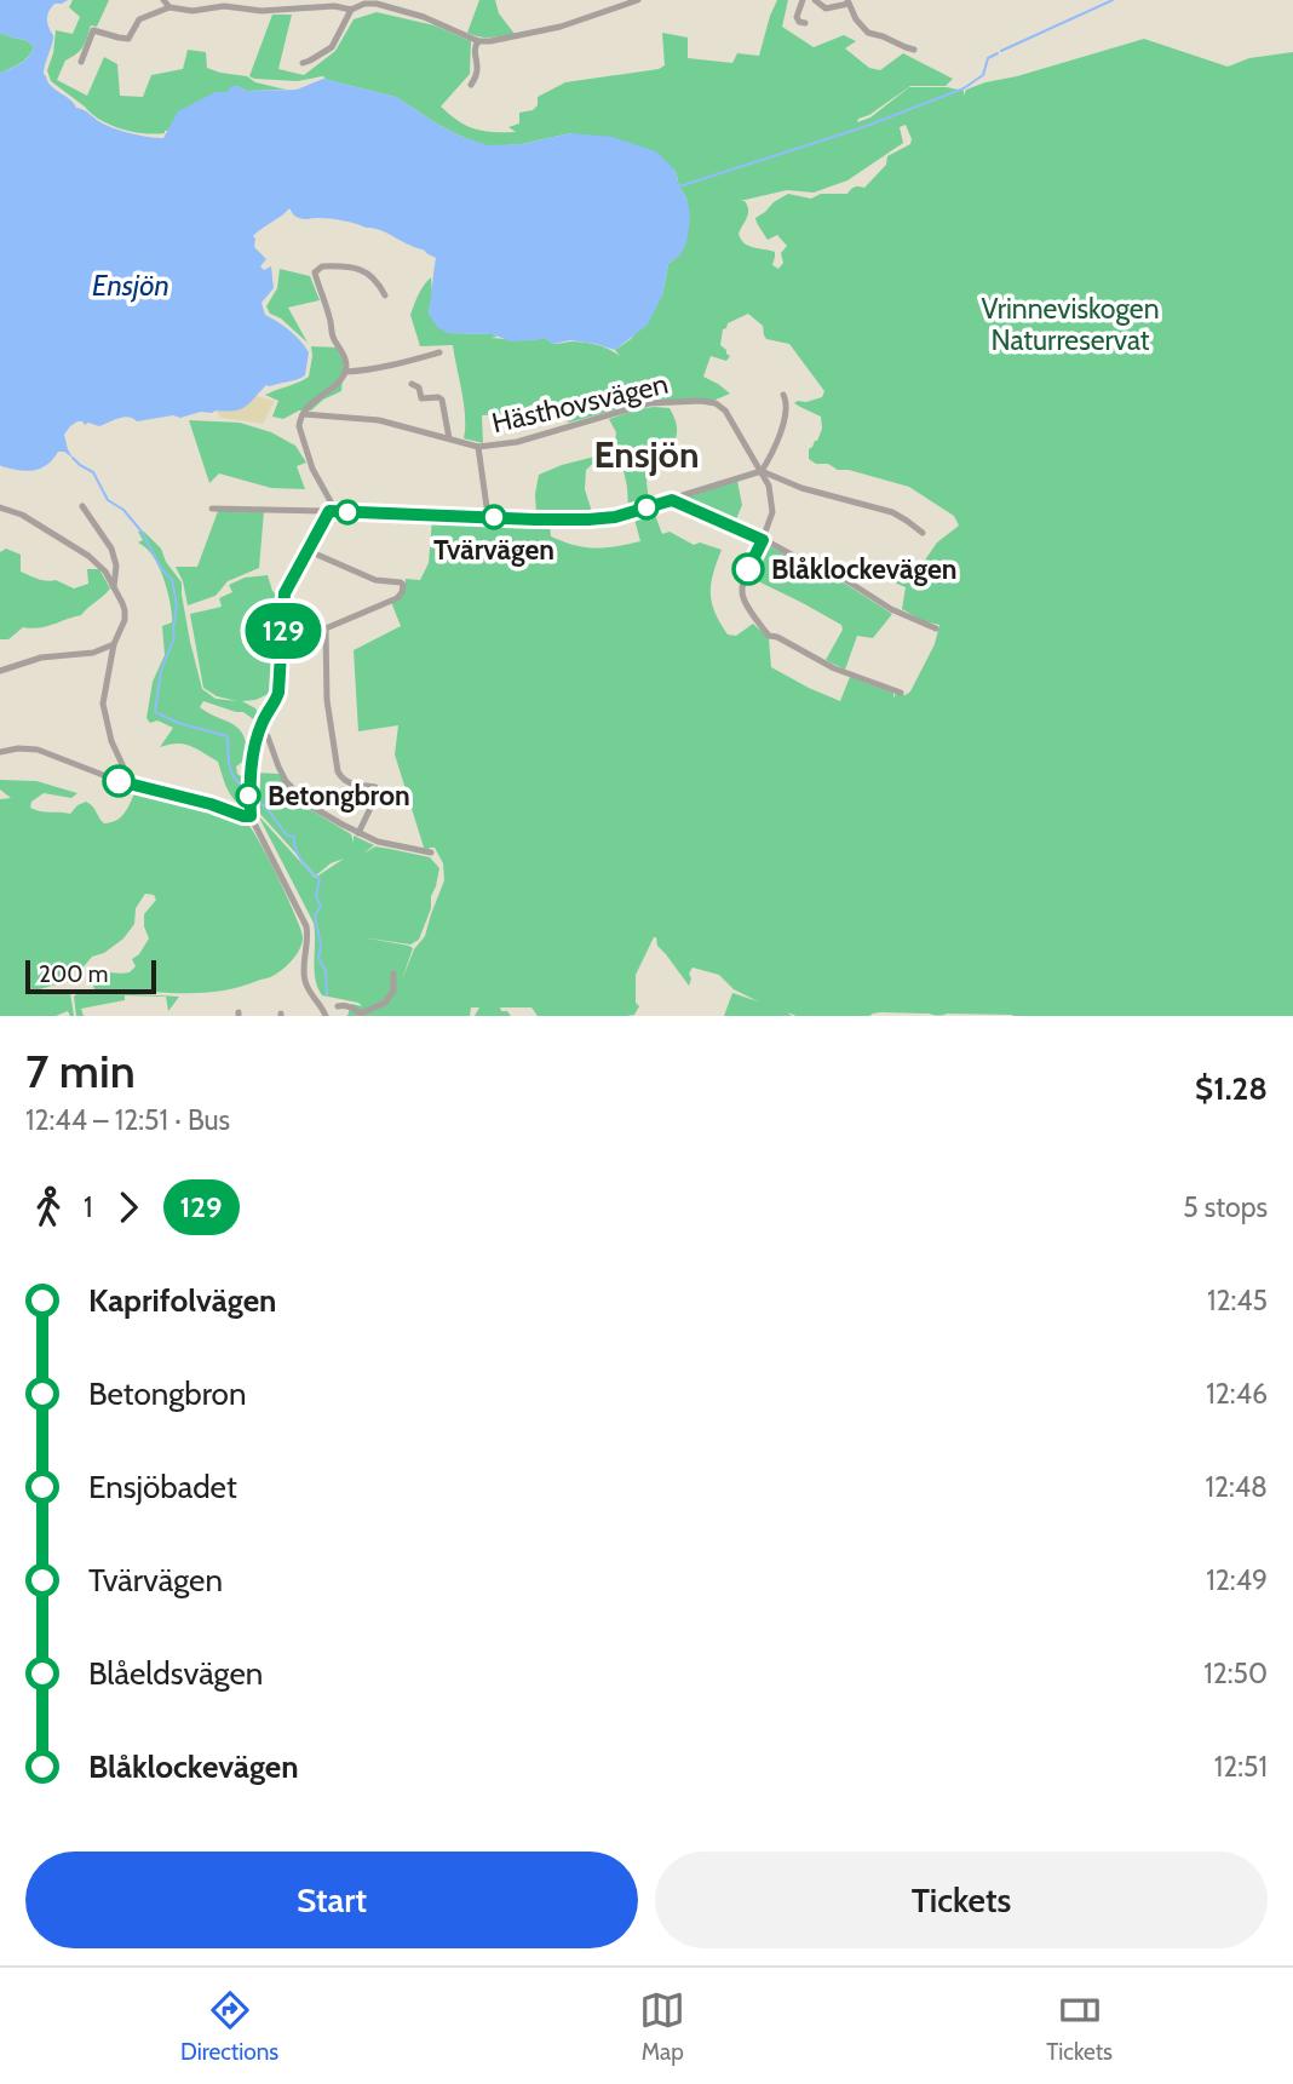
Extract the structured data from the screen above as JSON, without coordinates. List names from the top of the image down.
{
  "streets": {
    "street": ["Hästhovsvägen"]
  },
  "districts": ["Ensjön"],
  "water": ["Ensjön"],
  "parks": ["Vrinneviskogen Naturreservat"],
  "places": ["Tvärvägen", "Blåklockevägen", "Betongbron"],
  "lines": ["bus line 129"],
  "scale_bar": "200 m",
  "page": {
    "on_map": "129",
    "scale": "200 m",
    "heading": ["7 min", "12:44 – 12:51 · Bus", "$1.28"],
    "legs": ["1", "129", "5 stops"],
    "list": [
      {
        "name": "Kaprifolvägen",
        "value": "12:45"
      },
      {
        "name": "Betongbron",
        "value": "12:46"
      },
      {
        "name": "Ensjöbadet",
        "value": "12:48"
      },
      {
        "name": "Tvärvägen",
        "value": "12:49"
      },
      {
        "name": "Blåeldsvägen",
        "value": "12:50"
      },
      {
        "name": "Blåklockevägen",
        "value": "12:51"
      }
    ],
    "buttons": ["Start", "Tickets"],
    "tabs": ["Directions", "Map", "Tickets"]
  }
}
